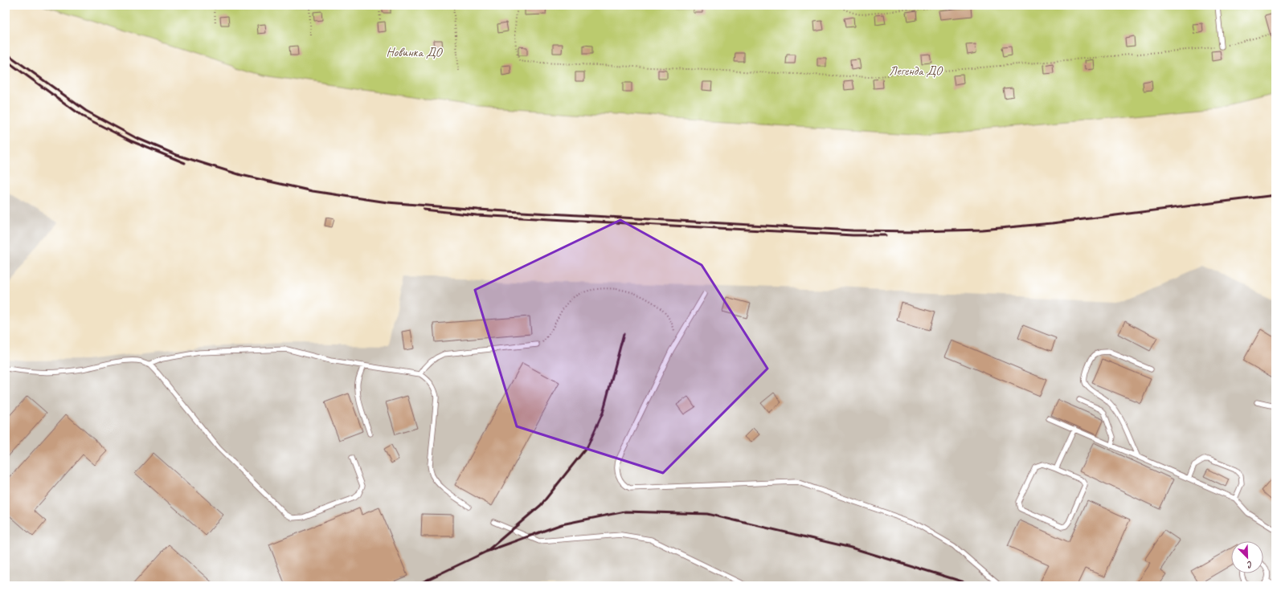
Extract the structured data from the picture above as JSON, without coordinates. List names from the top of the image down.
{
  "parks": ["Новинка ДО", "Легенда ДО"],
  "north": "bottom right"
}
